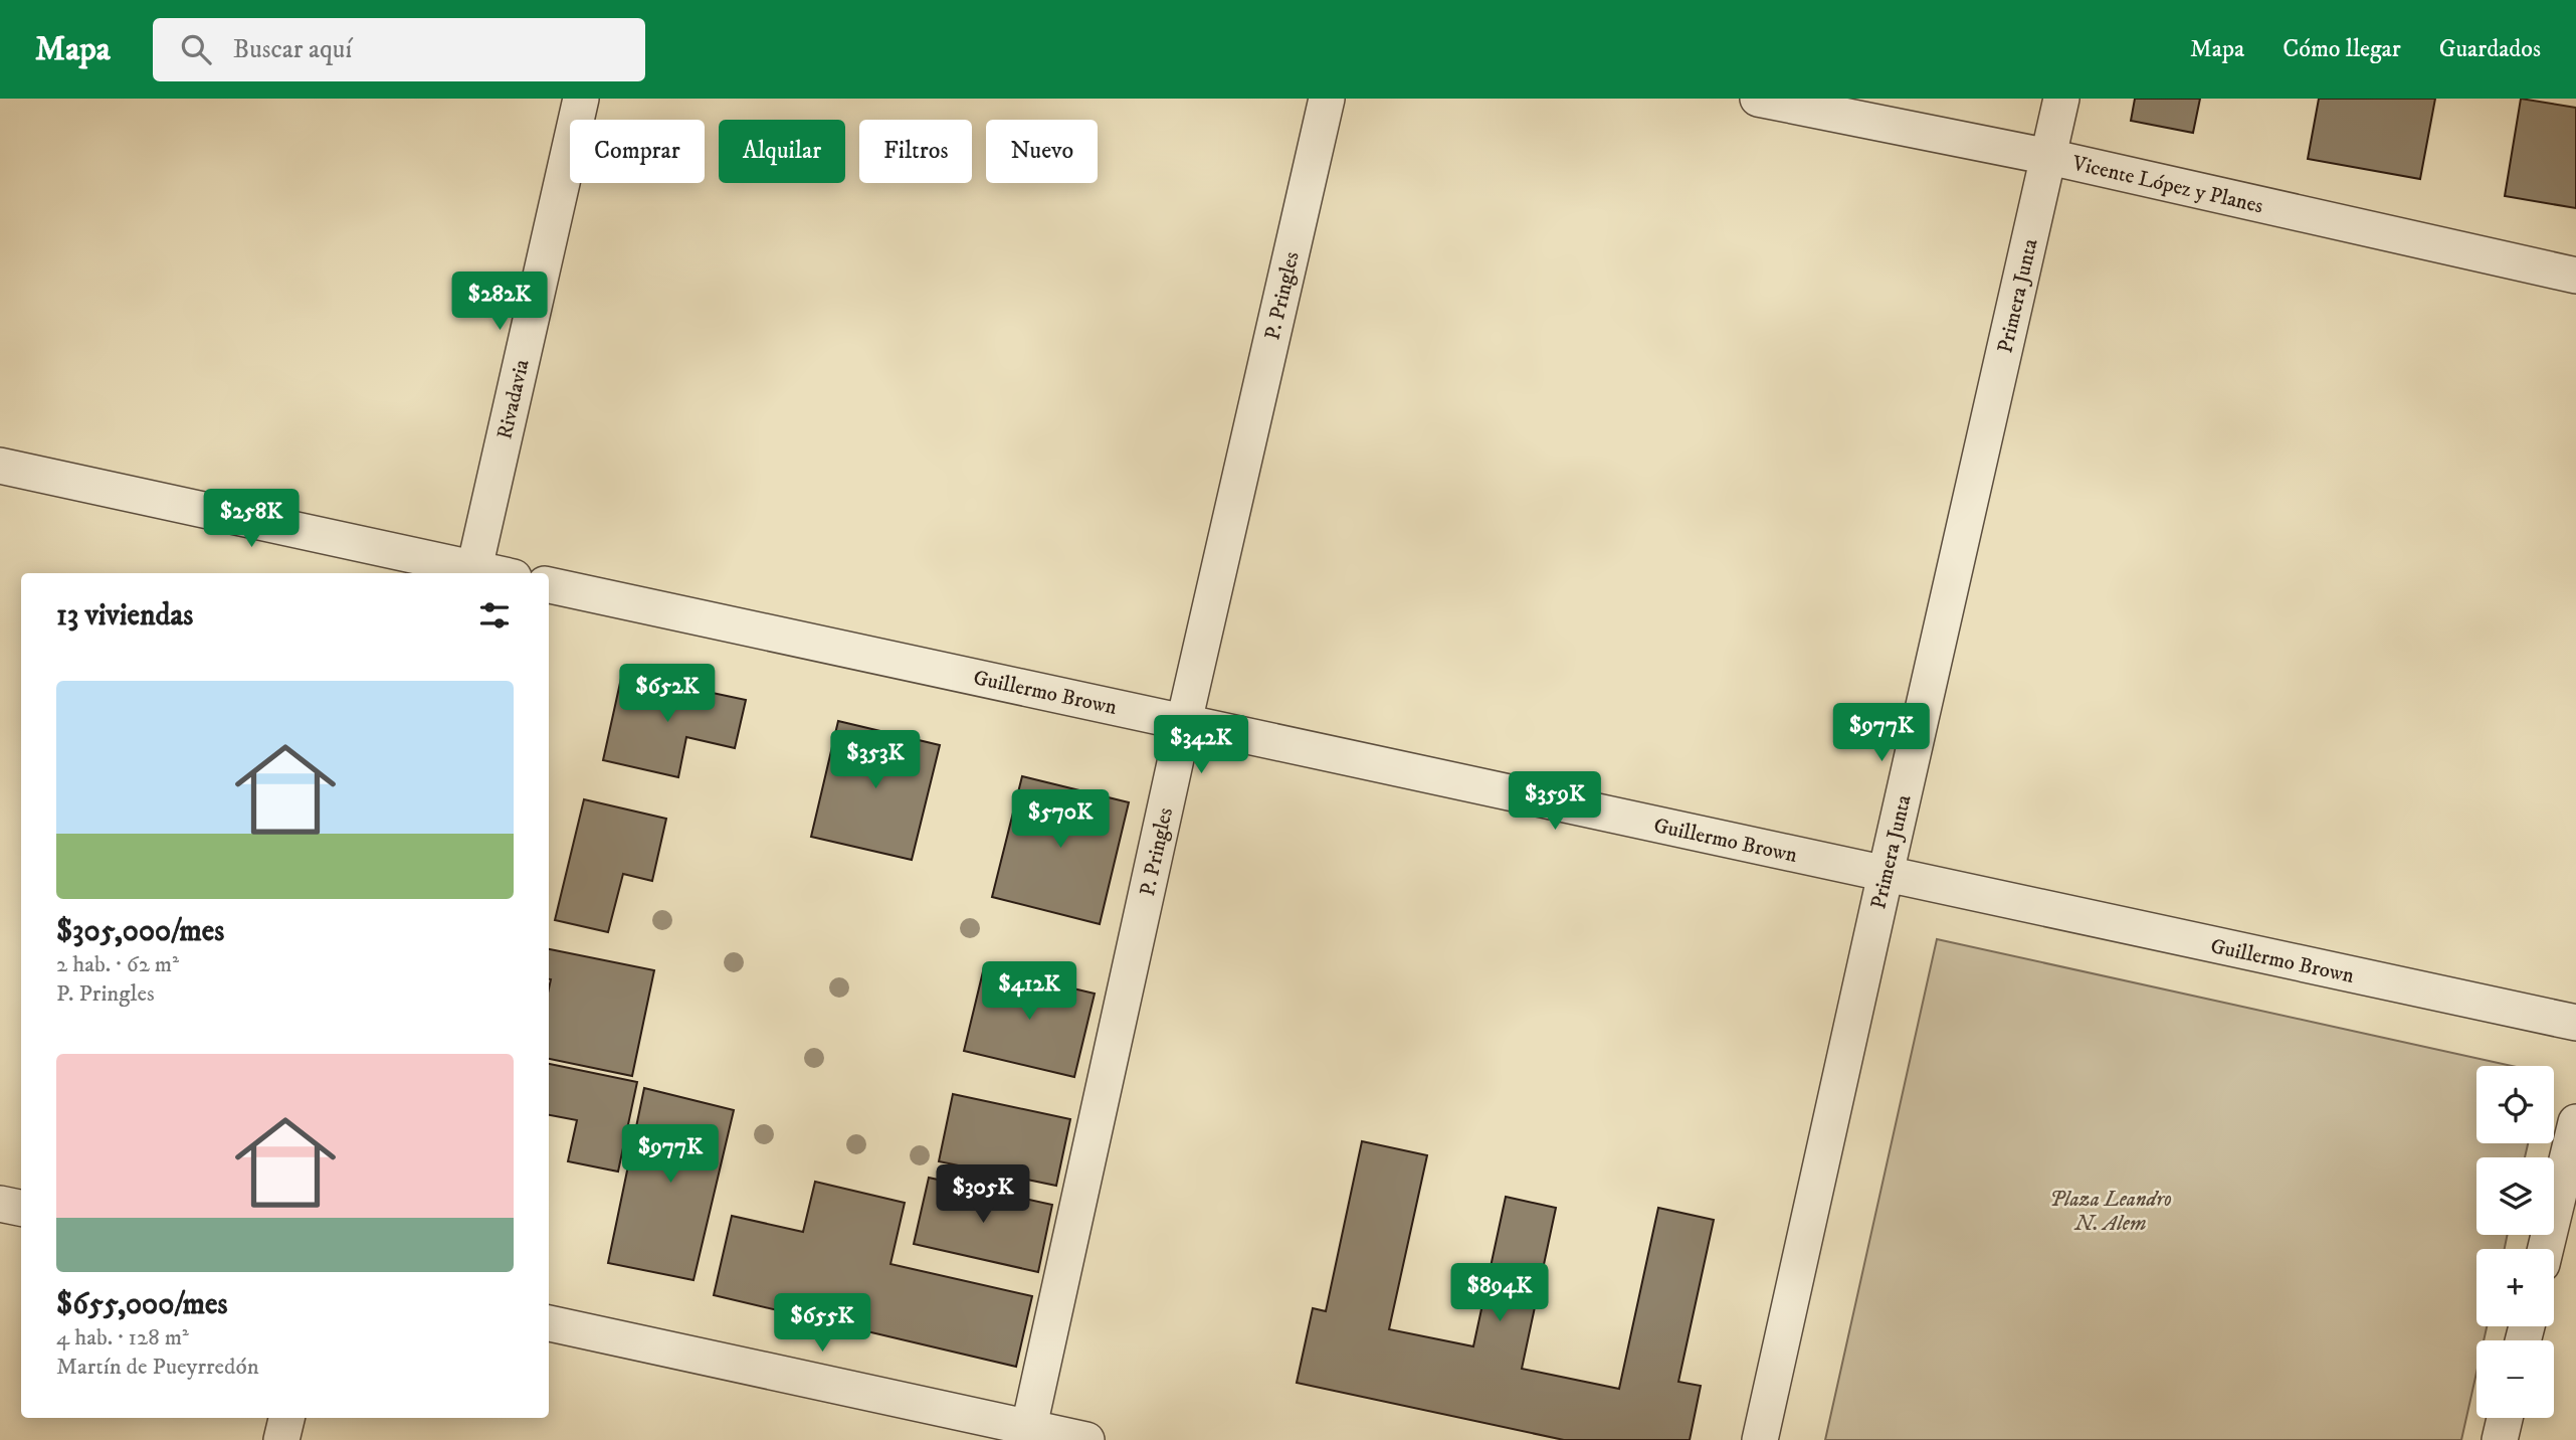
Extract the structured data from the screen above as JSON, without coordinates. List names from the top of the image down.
{
  "streets": {
    "street": [
      "Vicente López y Planes",
      "P. Pringles",
      "Primera Junta",
      "Rivadavia",
      "Guillermo Brown"
    ]
  },
  "crossings": [
    ["Vicente López y Planes", "Primera Junta"],
    ["P. Pringles", "Guillermo Brown"],
    ["Primera Junta", "Guillermo Brown"]
  ],
  "parks": ["Plaza Leandro N. Alem"],
  "page": {
    "header": "Mapa",
    "search": "Buscar aquí",
    "nav": ["Mapa", "Cómo llegar", "Guardados"],
    "chip": [
      "Comprar",
      "Alquilar",
      "Filtros",
      "Nuevo"
    ],
    "price": [
      "$282K",
      "$258K",
      "$652K",
      "$977K",
      "$342K",
      "$353K",
      "$359K",
      "$570K",
      "$412K",
      "$977K",
      "$305K",
      "$894K",
      "$655K"
    ],
    "heading": "13 viviendas",
    "list": [
      {
        "name": "$305,000/mes",
        "note": "2 hab. · 62 m² · P. Pringles"
      },
      {
        "name": "$655,000/mes",
        "note": "4 hab. · 128 m² · Martín de Pueyrredón"
      }
    ],
    "map_buttons": ["+", "−"]
  }
}
